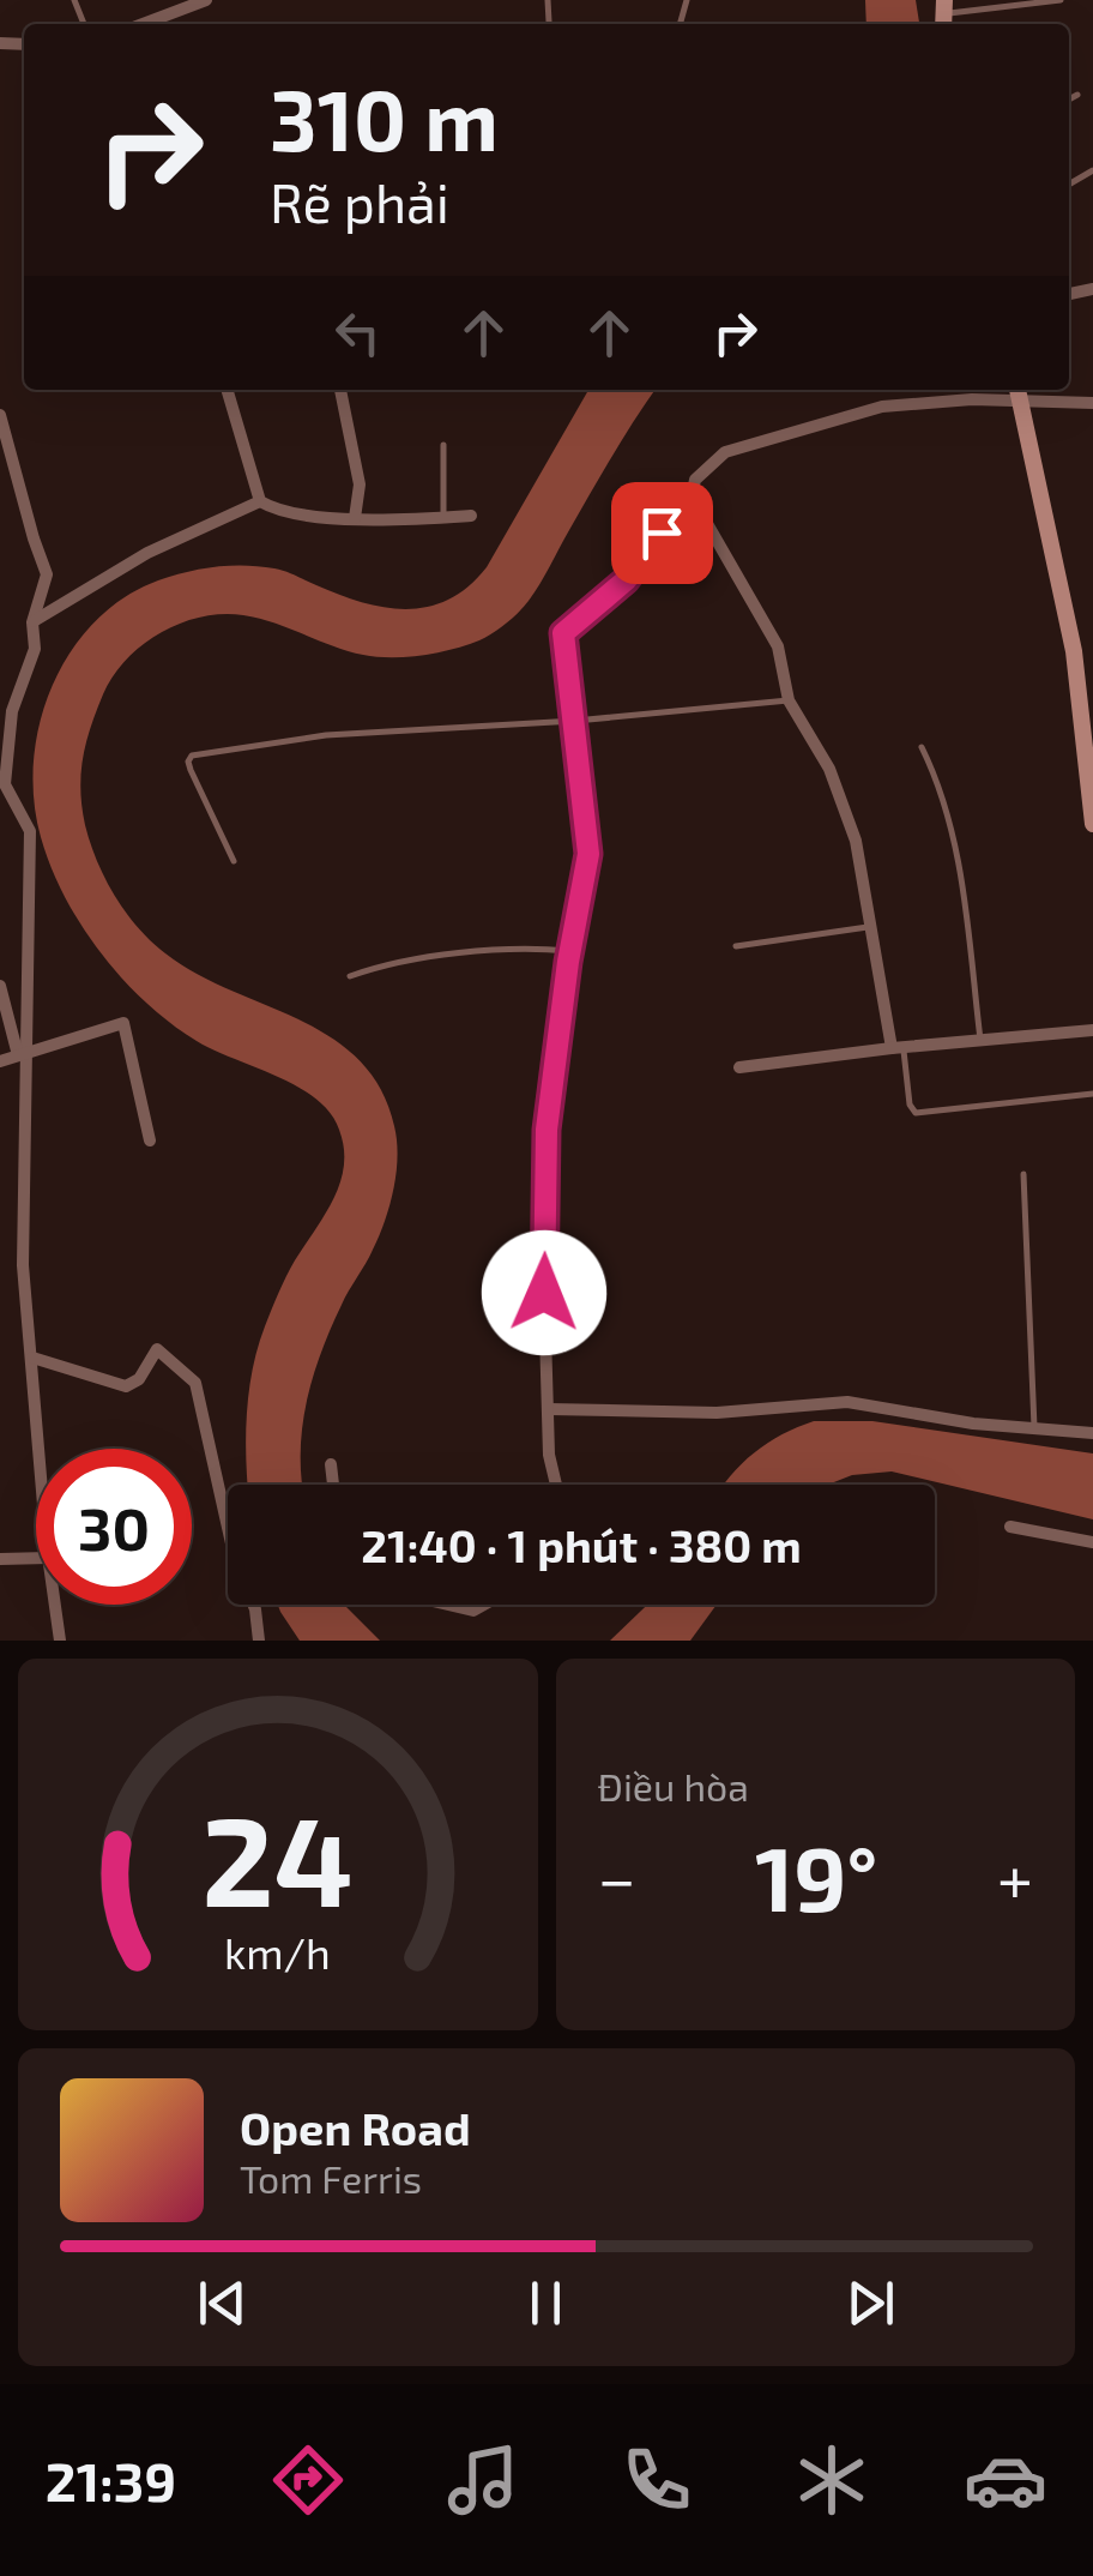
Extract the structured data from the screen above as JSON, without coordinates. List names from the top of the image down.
{
  "page": {
    "turn": ["310 m", "Rẽ phải"],
    "limit": "30",
    "trip": "21:40 · 1 phút · 380 m",
    "tile": "Điều hòa",
    "heat": ["−", "19°", "+"],
    "song": ["Open Road", "Tom Ferris"],
    "tabs": "21:39",
    "gauge": ["24", "km/h"]
  }
}
